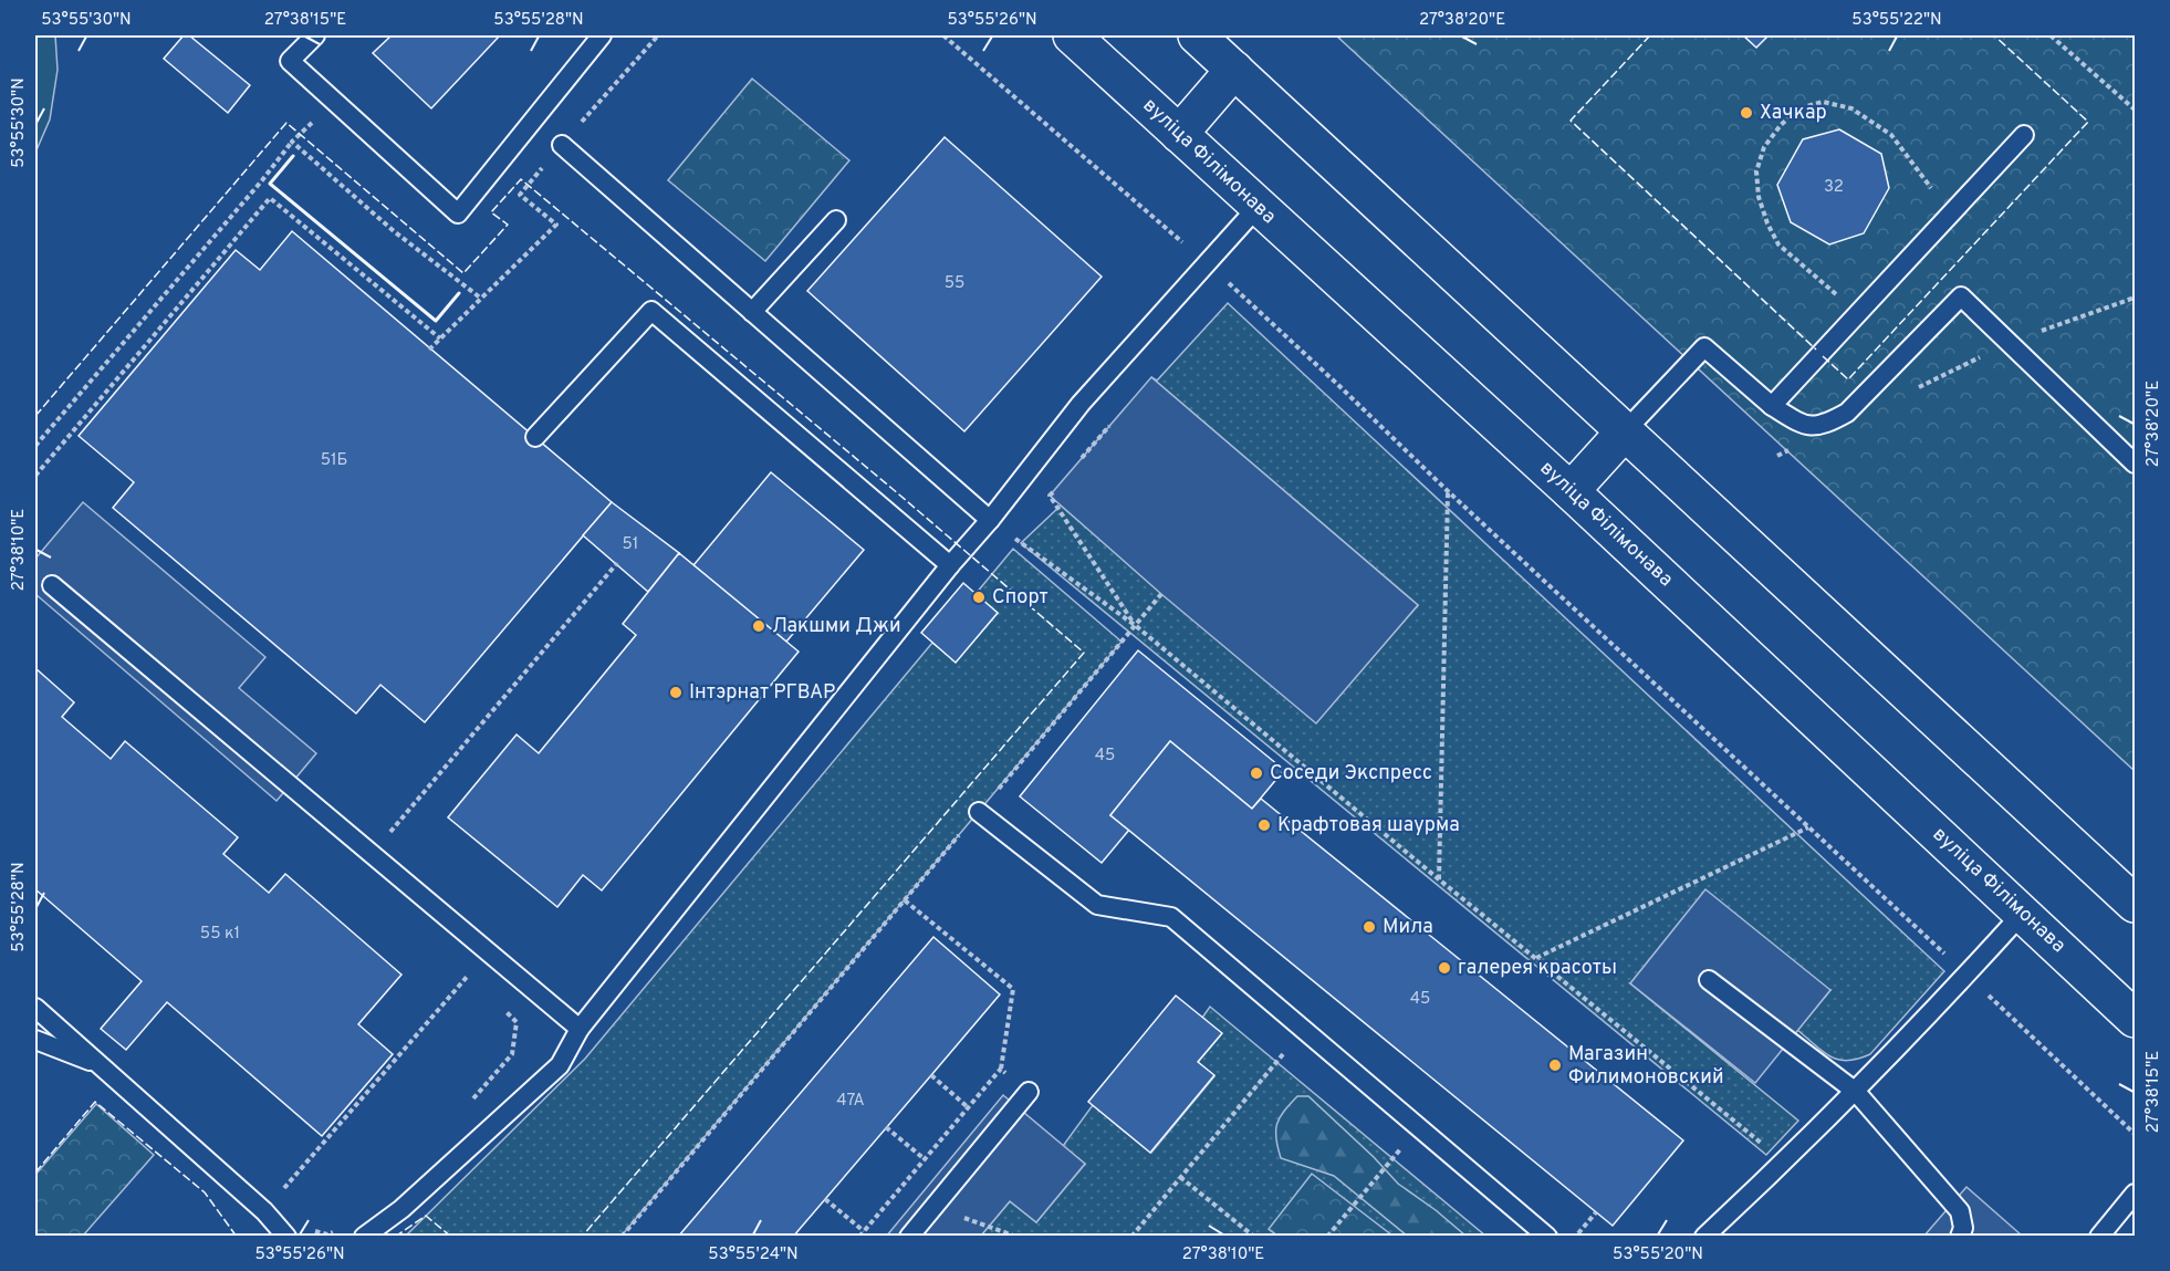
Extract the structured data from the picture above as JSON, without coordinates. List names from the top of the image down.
{
  "streets": {
    "main road": ["вуліца Філімонава"]
  },
  "places": [
    "Хачкар",
    "Спорт",
    "Лакшми Джи",
    "Інтэрнат РГВАР",
    "Соседи Экспресс",
    "Крафтовая шаурма",
    "Мила",
    "галерея красоты",
    "Магазин Филимоновский"
  ],
  "house_numbers": [
    "32",
    "55",
    "51Б",
    "51",
    "45",
    "55 к1",
    "45",
    "47А"
  ],
  "coordinates": [
    "53°55'30\"N",
    "27°38'15\"E",
    "53°55'28\"N",
    "53°55'26\"N",
    "27°38'20\"E",
    "53°55'22\"N",
    "27°38'10\"E",
    "53°55'24\"N",
    "53°55'20\"N"
  ]
}
